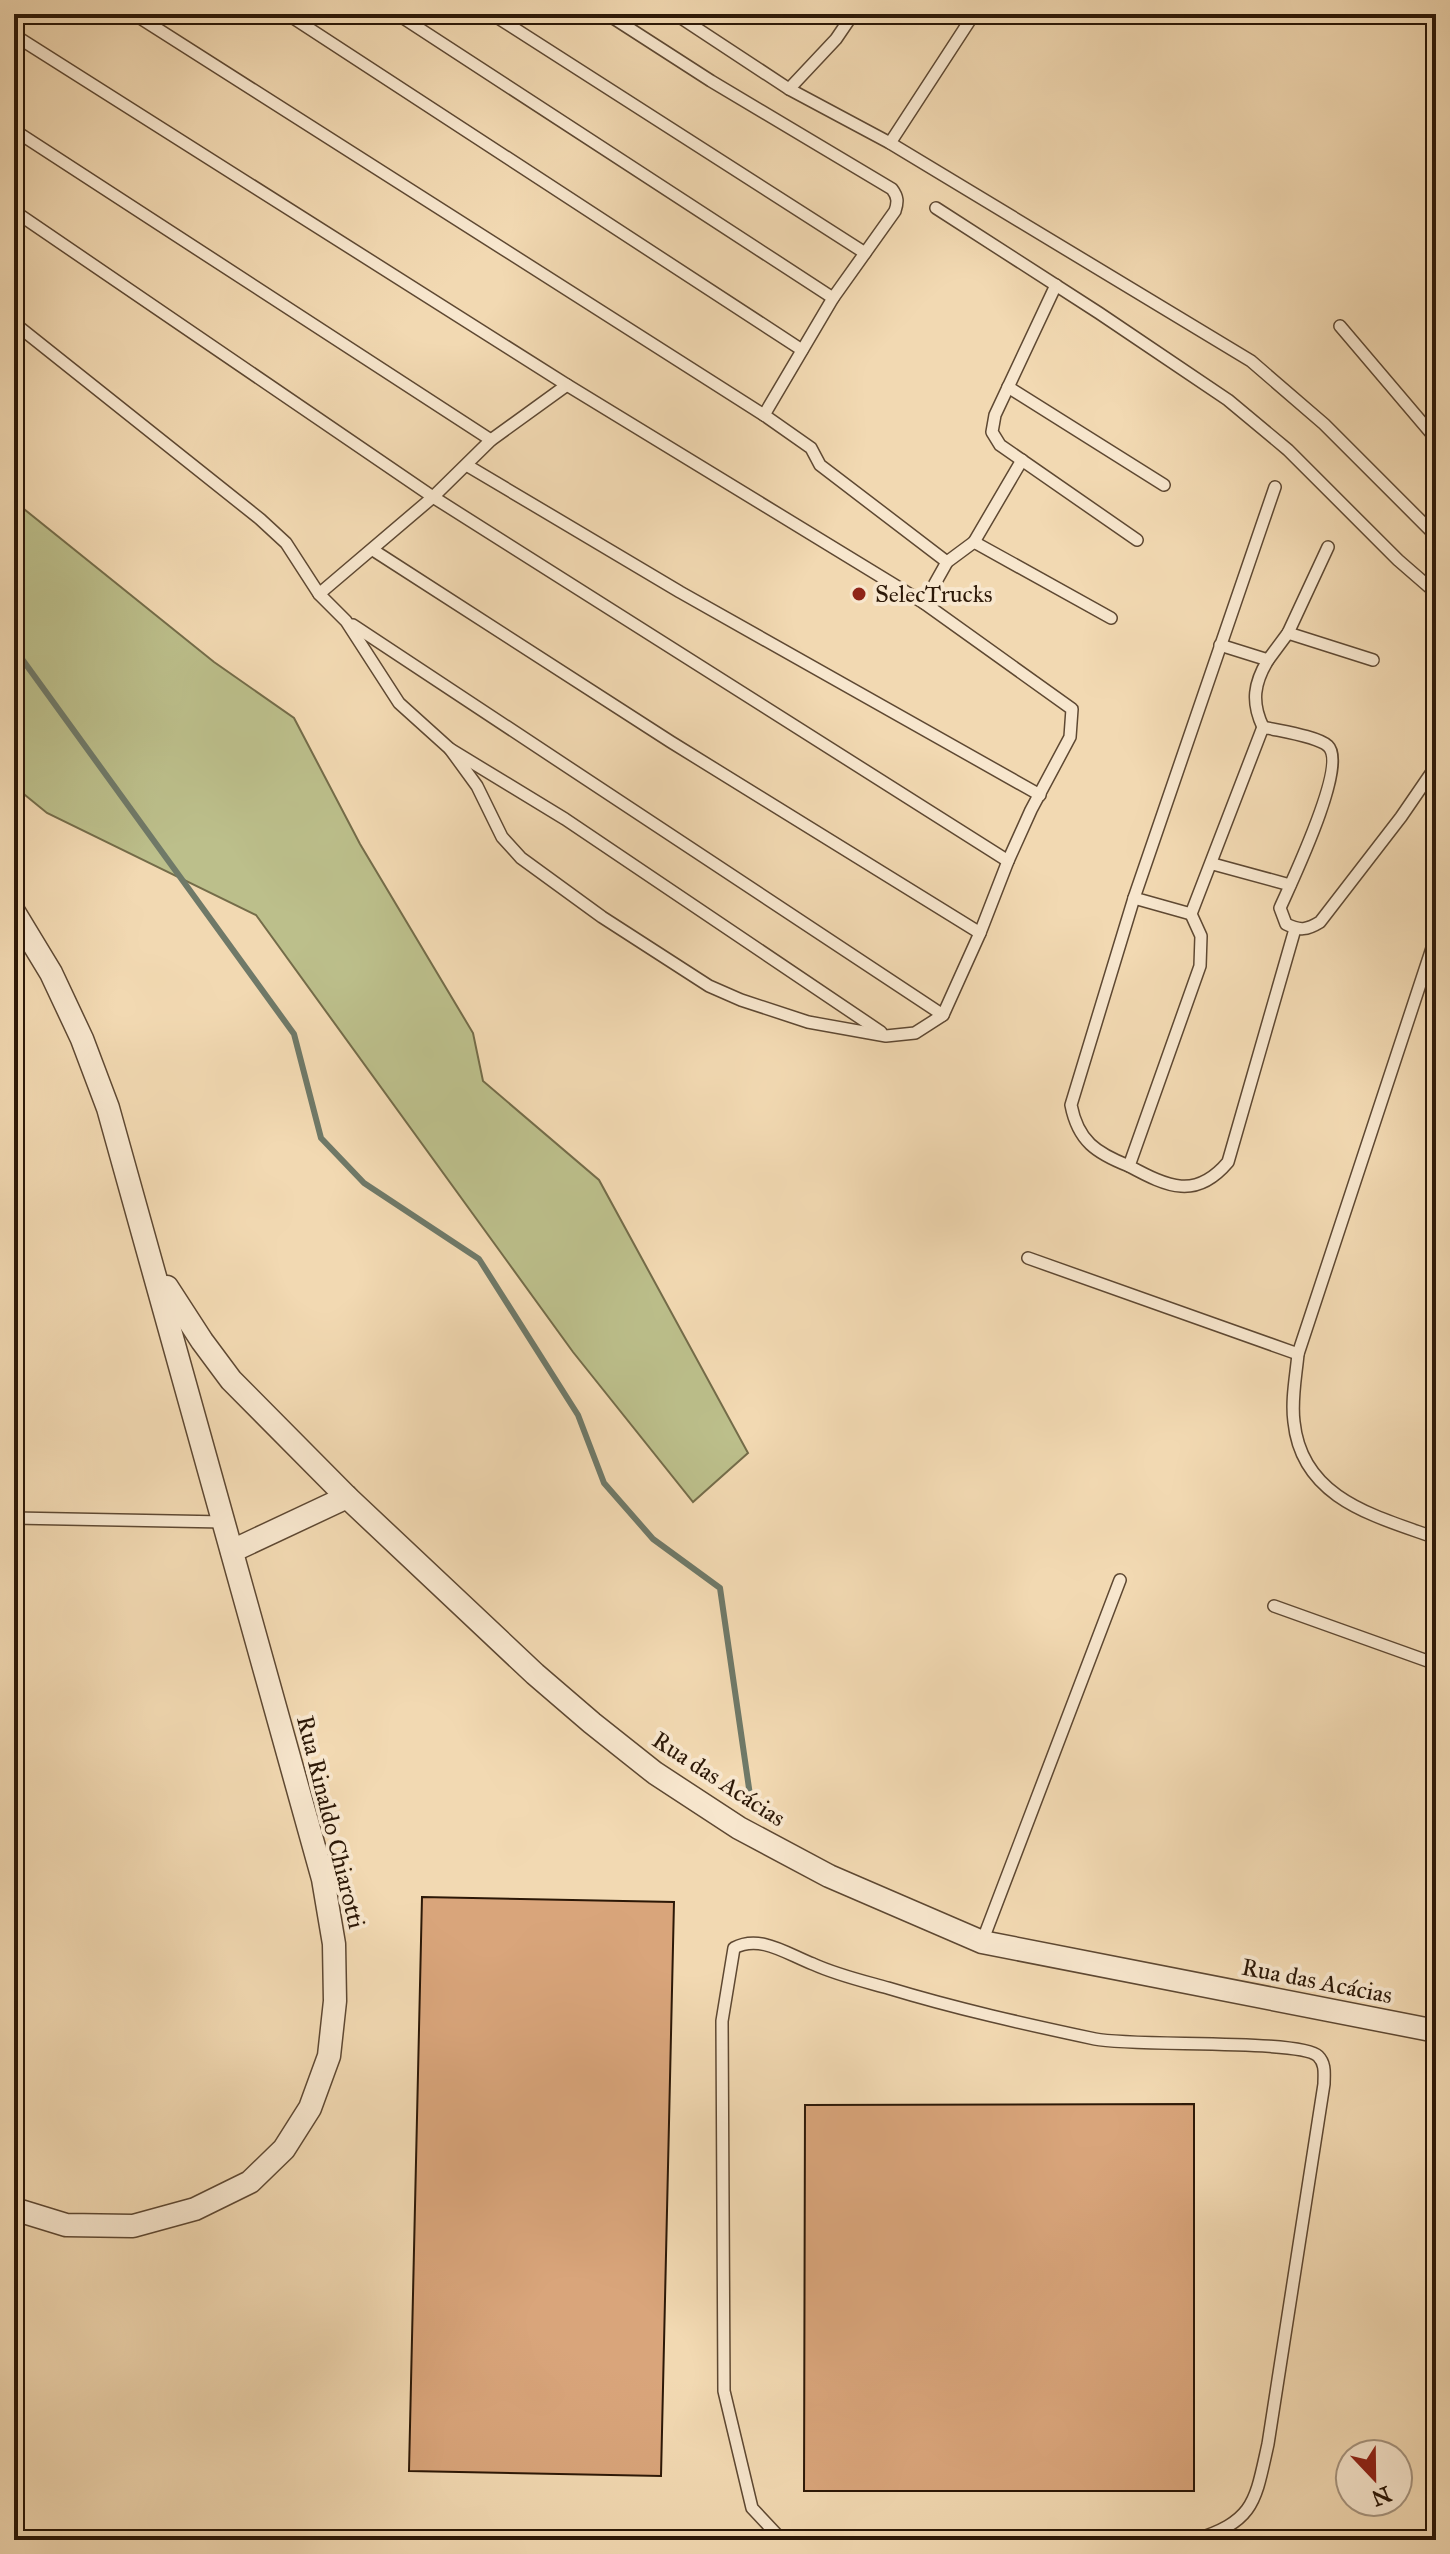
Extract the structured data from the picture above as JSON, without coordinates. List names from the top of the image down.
{
  "streets": {
    "street": ["Rua das Acácias", "Rua Rinaldo Chiarotti"]
  },
  "crossings": [
    ["Rua das Acácias", "Rua Rinaldo Chiarotti"]
  ],
  "places": ["SelecTrucks"],
  "north": "bottom"
}
